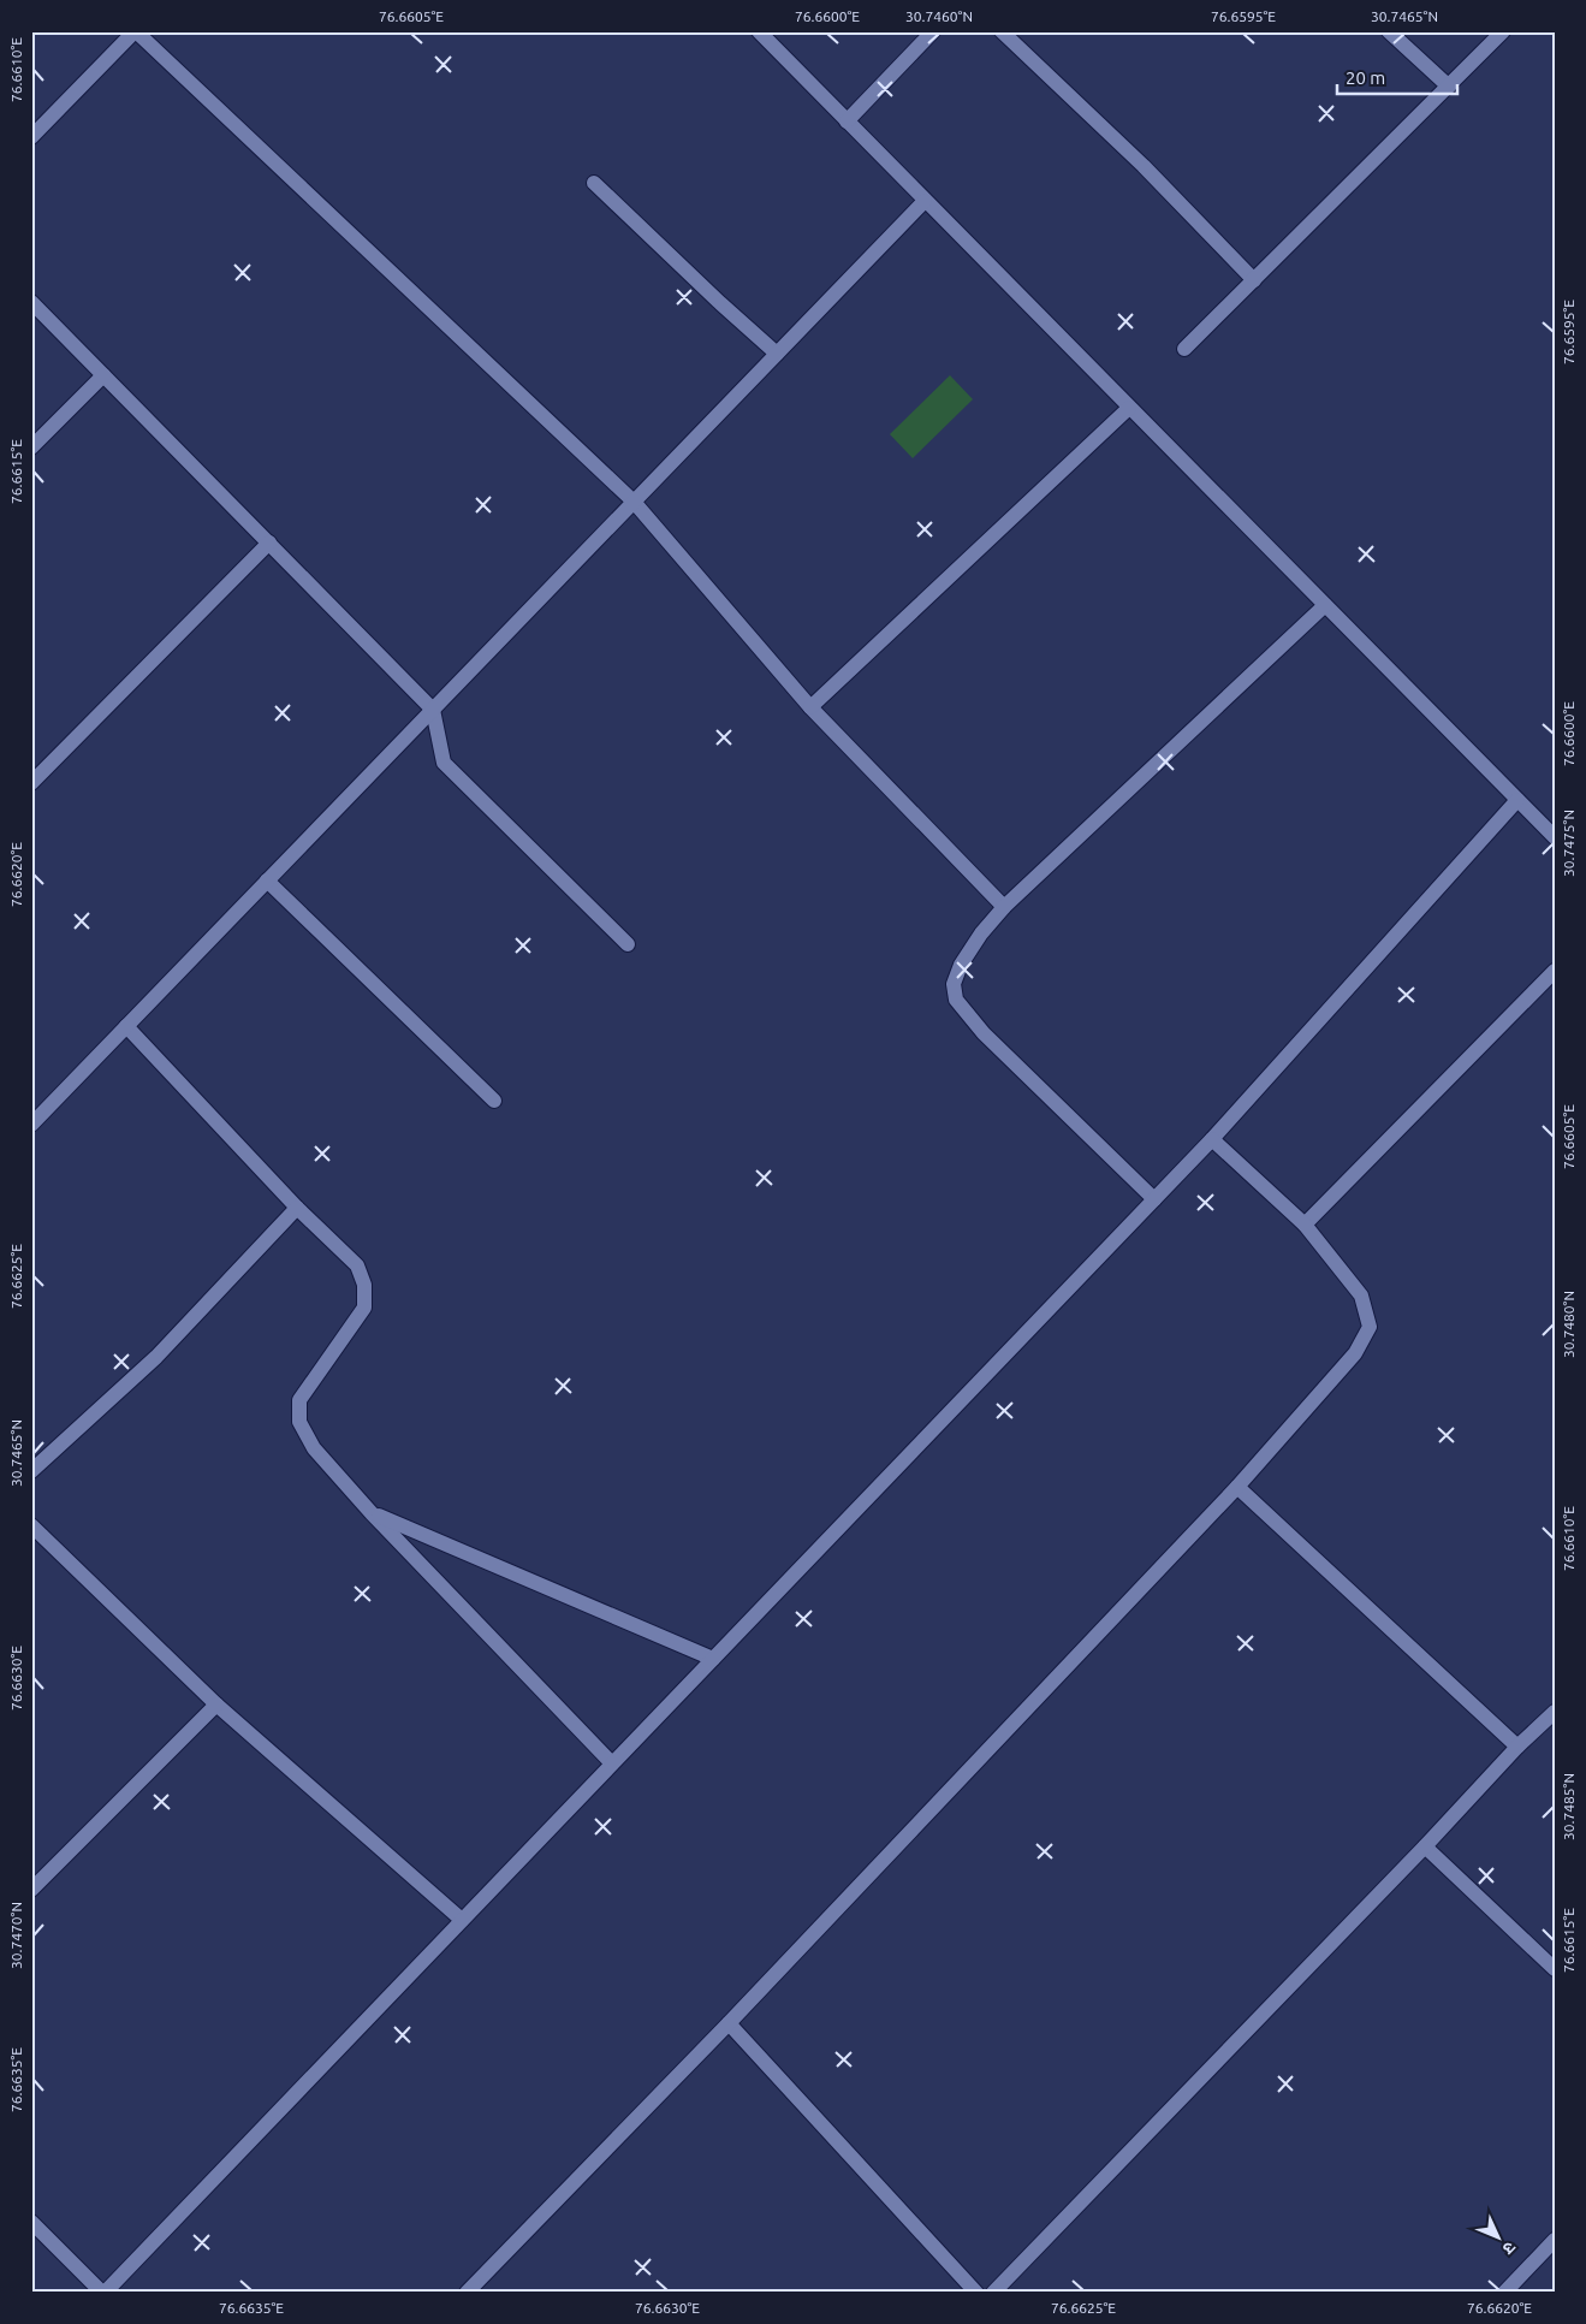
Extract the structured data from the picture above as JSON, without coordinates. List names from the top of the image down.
{
  "scale_bar": "20 m",
  "north": "bottom right",
  "coordinates": [
    "76.6605°E",
    "76.6600°E",
    "30.7460°N",
    "76.6595°E",
    "30.7465°N",
    "76.6610°E",
    "76.6615°E",
    "30.7475°N",
    "76.6620°E",
    "76.6625°E",
    "30.7480°N",
    "76.6630°E",
    "30.7485°N",
    "30.7470°N",
    "76.6635°E"
  ]
}
